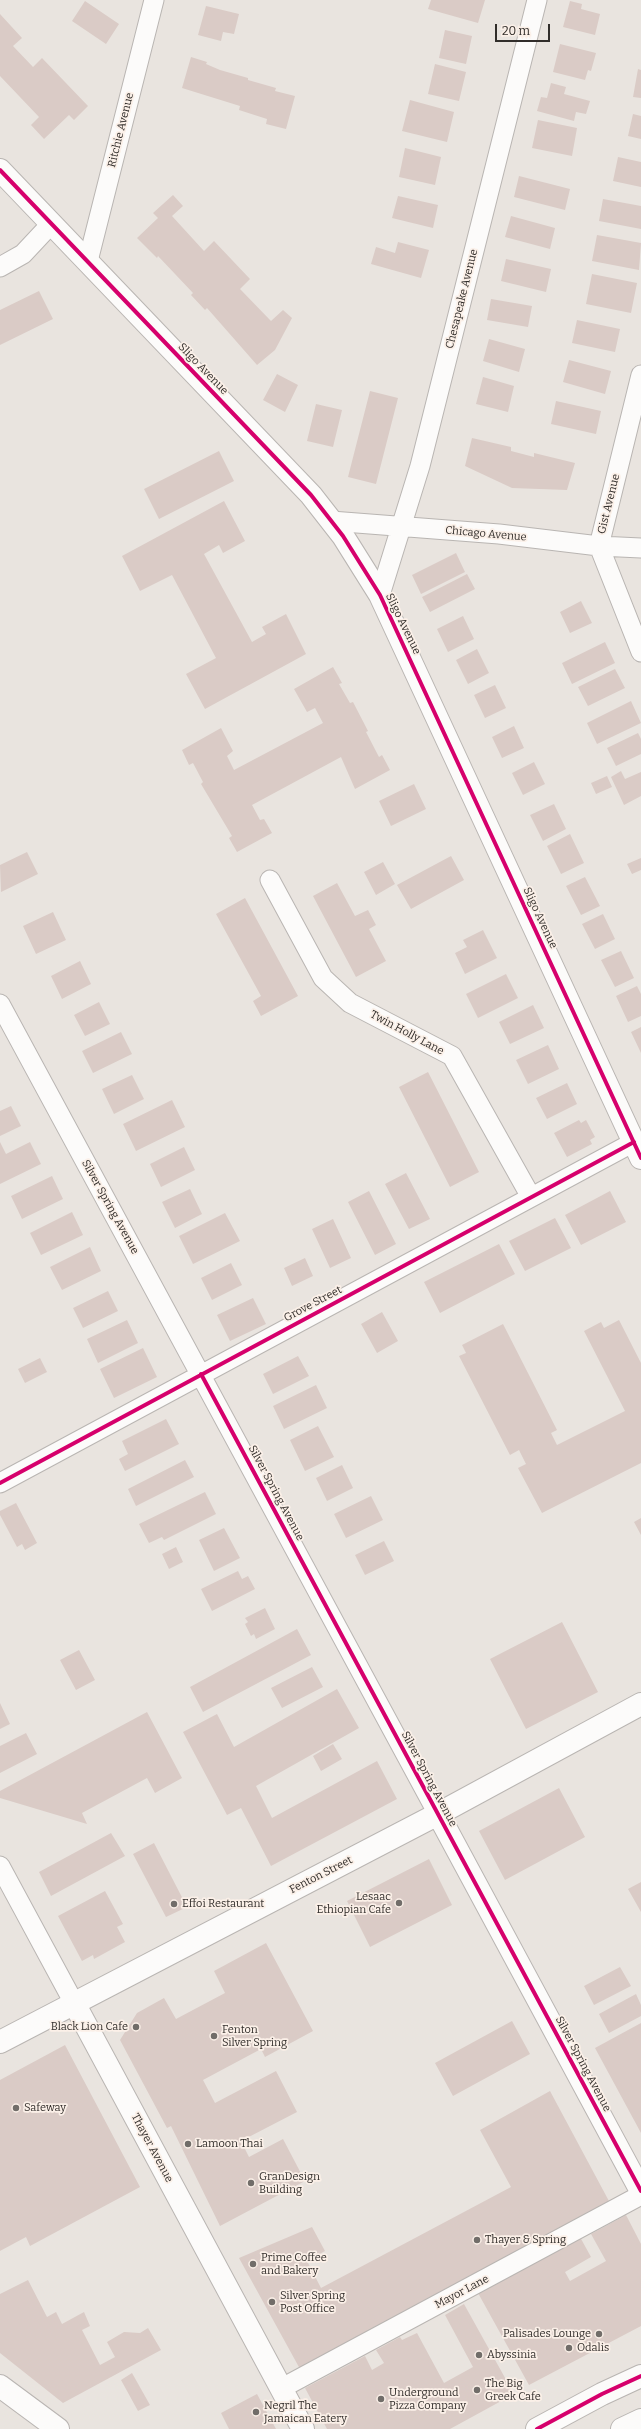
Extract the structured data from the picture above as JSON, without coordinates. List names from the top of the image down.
{
  "streets": {
    "main road": [
      "Sligo Avenue",
      "Silver Spring Avenue",
      "Fenton Street",
      "Thayer Avenue"
    ],
    "street": [
      "Ritchie Avenue",
      "Chesapeake Avenue",
      "Gist Avenue",
      "Chicago Avenue",
      "Twin Holly Lane",
      "Grove Street",
      "Mayor Lane"
    ]
  },
  "crossings": [
    ["Ritchie Avenue", "Sligo Avenue"],
    ["Chesapeake Avenue", "Sligo Avenue"],
    ["Chesapeake Avenue", "Chicago Avenue"],
    ["Sligo Avenue", "Chicago Avenue"],
    ["Sligo Avenue", "Grove Street"],
    ["Gist Avenue", "Chicago Avenue"],
    ["Twin Holly Lane", "Grove Street"],
    ["Silver Spring Avenue", "Grove Street"],
    ["Silver Spring Avenue", "Fenton Street"],
    ["Fenton Street", "Thayer Avenue"],
    ["Thayer Avenue", "Mayor Lane"]
  ],
  "places": [
    "Lesaac Ethiopian Cafe",
    "Effoi Restaurant",
    "Black Lion Cafe",
    "Fenton Silver Spring",
    "Safeway",
    "Lamoon Thai",
    "GranDesign Building",
    "Thayer & Spring",
    "Prime Coffee and Bakery",
    "Silver Spring Post Office",
    "Palisades Lounge",
    "Odalis",
    "Abyssinia",
    "The Big Greek Cafe",
    "Underground Pizza Company",
    "Negril The Jamaican Eatery"
  ],
  "scale_bar": "20 m"
}
